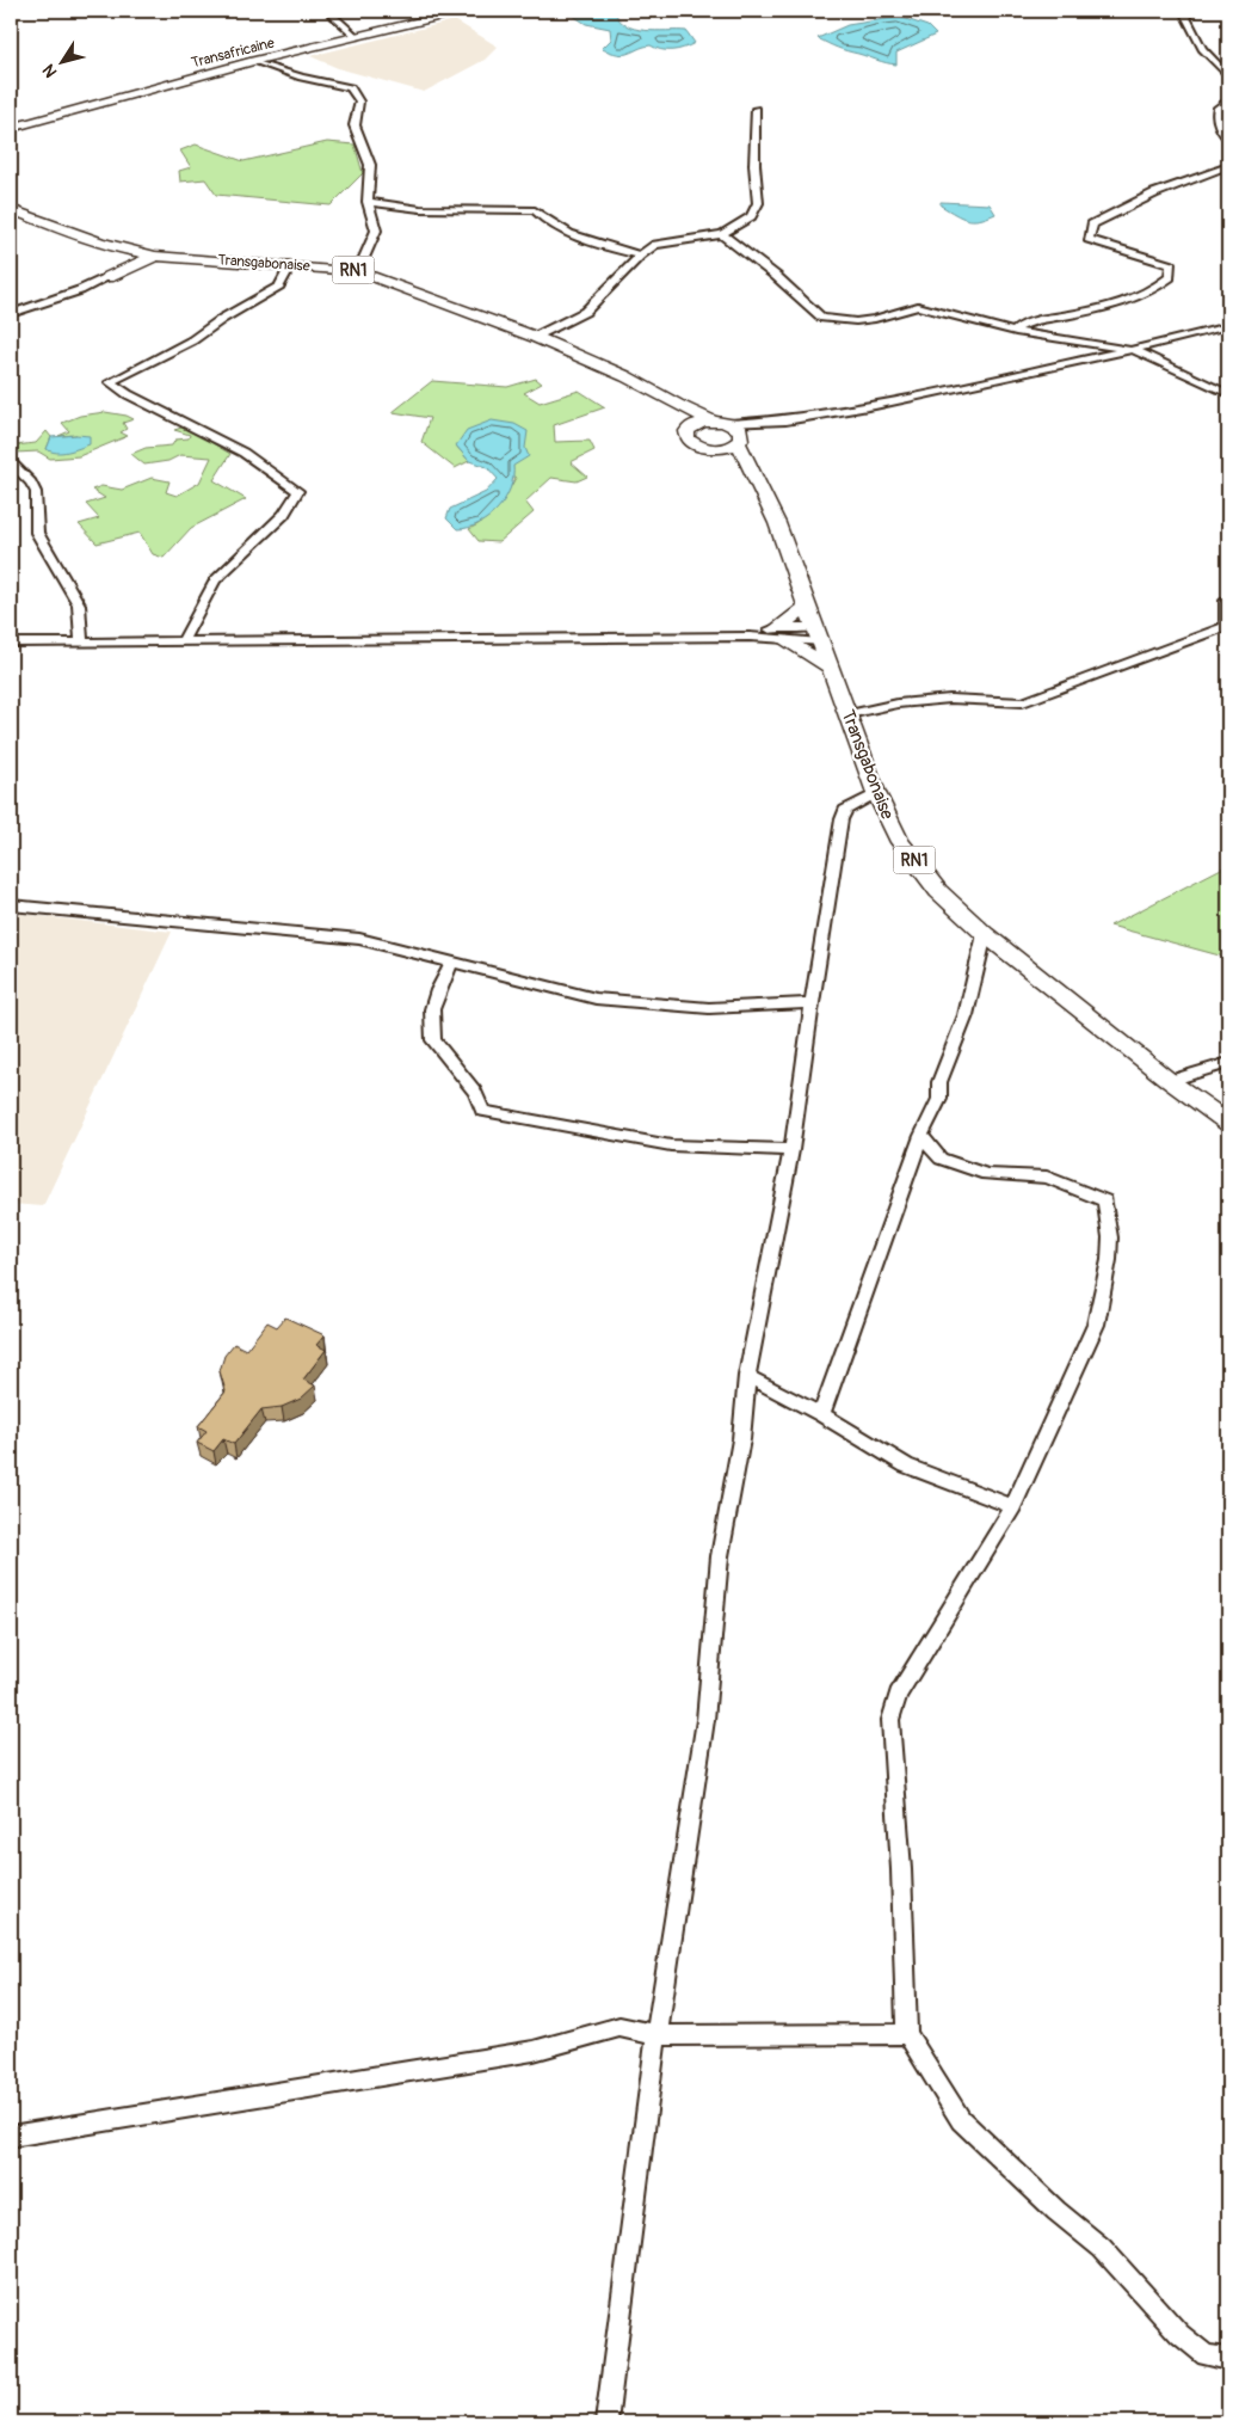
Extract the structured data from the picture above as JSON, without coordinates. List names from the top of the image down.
{
  "streets": {
    "highway": ["Transafricaine", "Transgabonaise", "RN1"]
  },
  "north": "bottom left"
}
